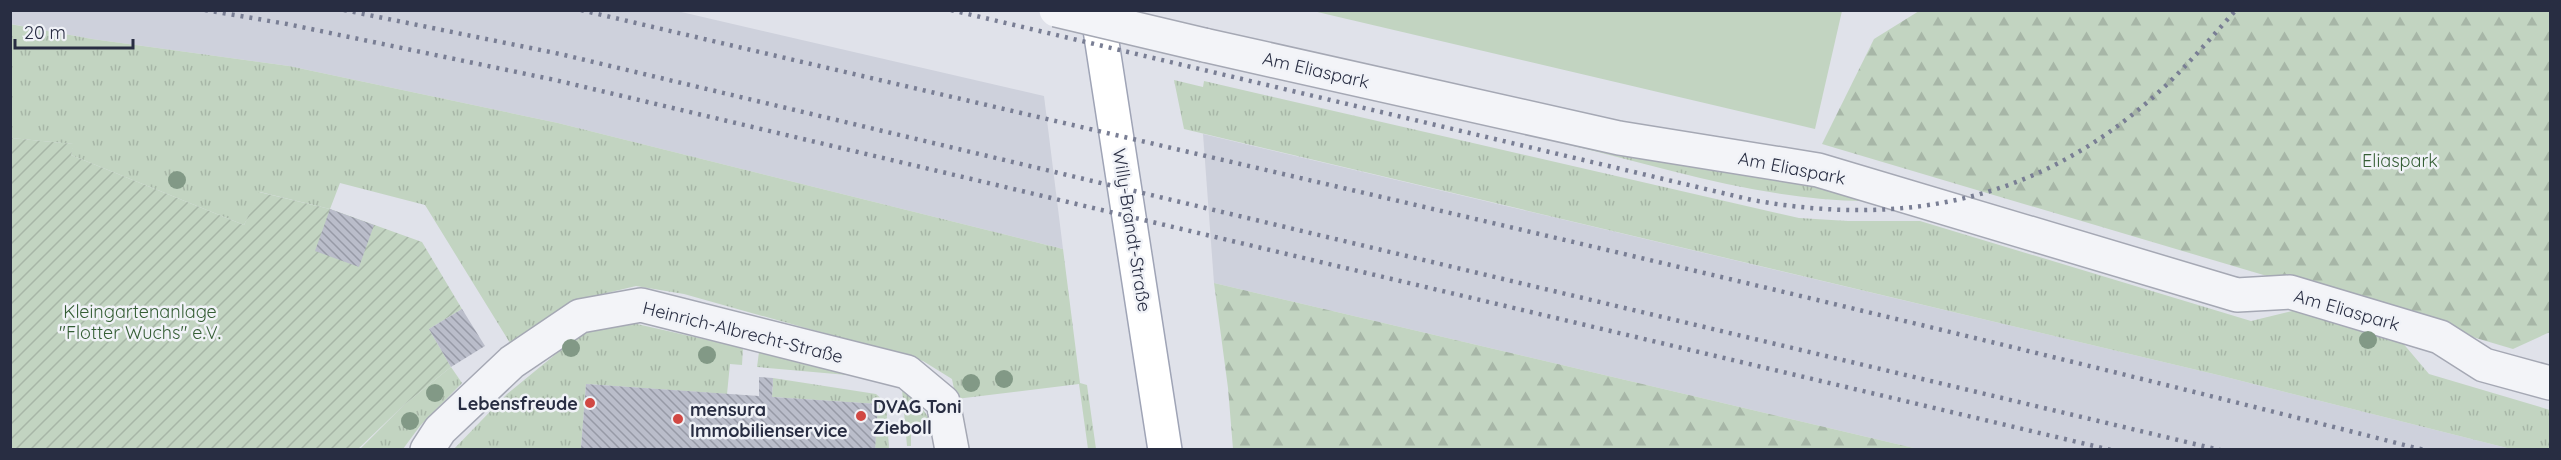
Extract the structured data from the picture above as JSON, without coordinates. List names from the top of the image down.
{
  "streets": {
    "main road": ["Willy-Brandt-Straße"],
    "street": ["Am Eliaspark", "Heinrich-Albrecht-Straße"]
  },
  "parks": ["Eliaspark", "Kleingartenanlage \"Flotter Wuchs\" e.V."],
  "places": ["Lebensfreude", "DVAG Toni Zieboll", "mensura Immobilienservice"],
  "scale_bar": "20 m"
}
